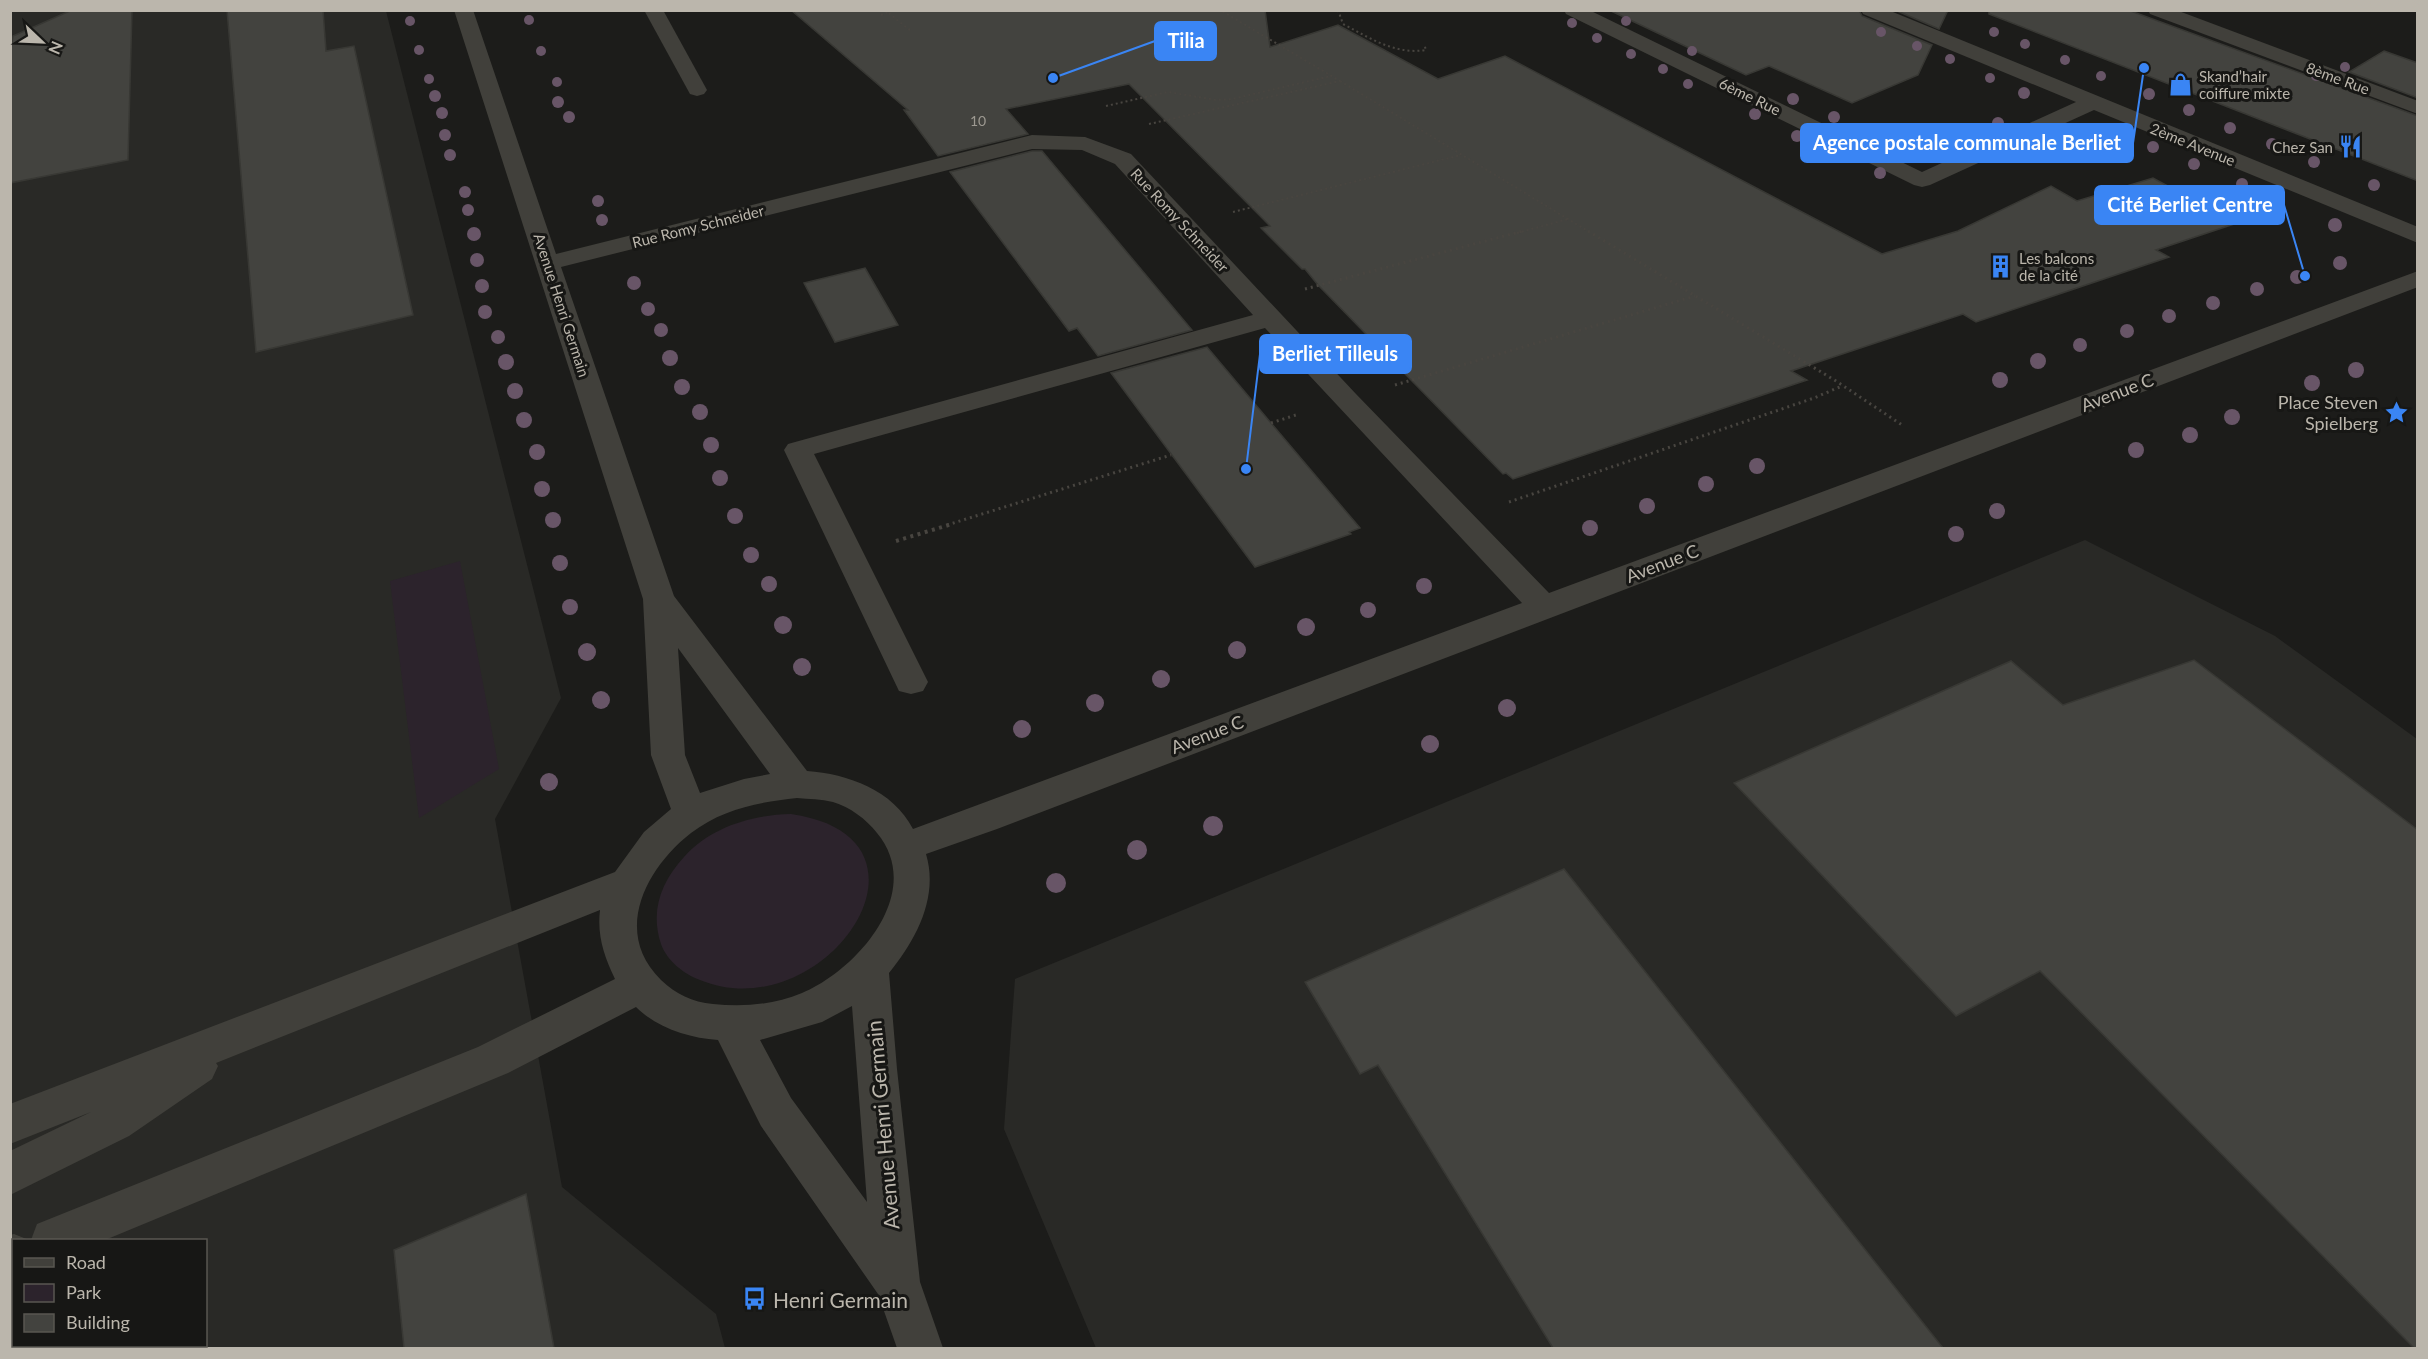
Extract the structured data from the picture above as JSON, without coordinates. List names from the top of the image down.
{
  "streets": {
    "street": [
      "8ème Rue",
      "6ème Rue",
      "2ème Avenue",
      "Rue Romy Schneider",
      "Avenue Henri Germain",
      "Avenue C"
    ]
  },
  "crossings": [
    ["6ème Rue", "2ème Avenue"],
    ["Rue Romy Schneider", "Avenue Henri Germain"],
    ["Rue Romy Schneider", "Avenue C"]
  ],
  "places": {
    "other": [
      "Agence postale communale Berliet",
      "Tilia",
      "Cité Berliet Centre",
      "Berliet Tilleuls"
    ],
    "shop": ["Skand’hair coiffure mixte"],
    "restaurant": ["Chez San"],
    "building": ["Les balcons de la cité"],
    "place": ["Place Steven Spielberg"],
    "bus stop": ["Henri Germain"]
  },
  "house_numbers": ["10"],
  "legend": ["Road", "Park", "Building"],
  "north": "bottom right"
}
